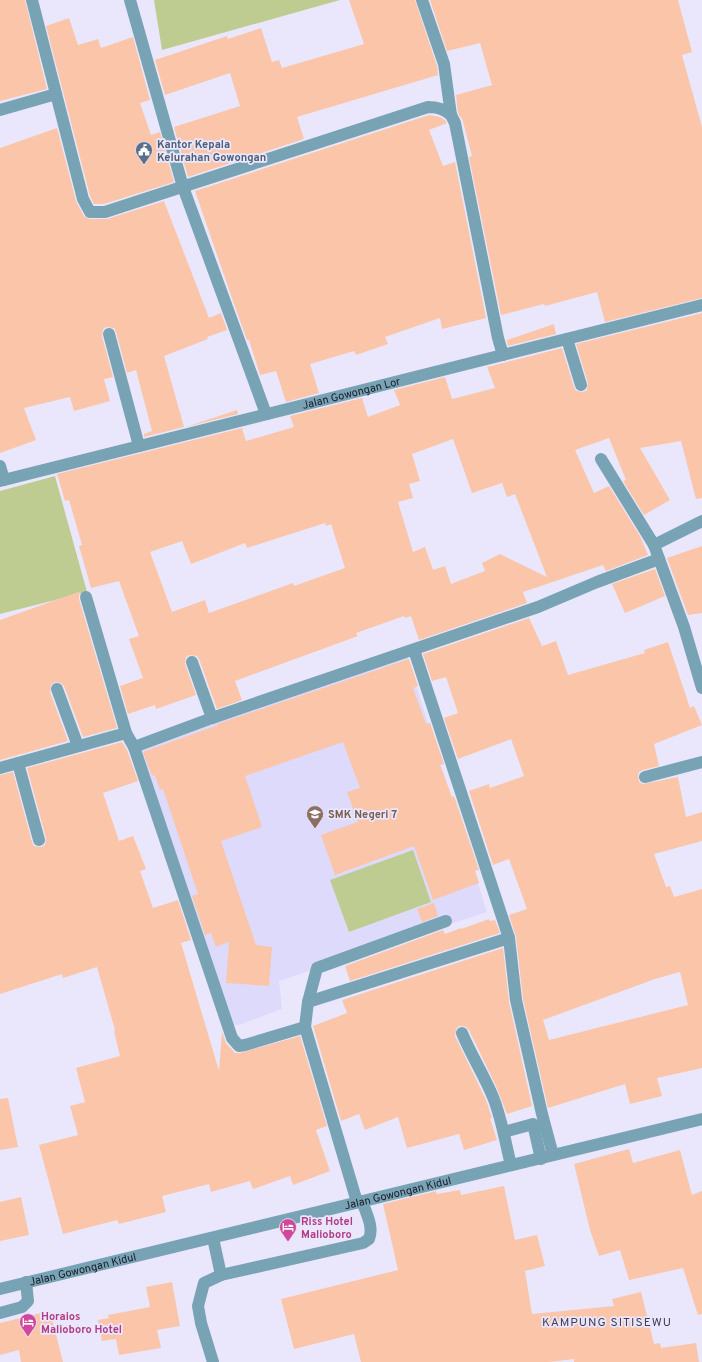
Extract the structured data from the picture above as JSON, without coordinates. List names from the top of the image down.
{
  "streets": {
    "street": ["Jalan Gowongan Lor", "Jalan Gowongan Kidul"]
  },
  "districts": ["KAMPUNG SITISEWU"],
  "places": {
    "public building": ["Kantor Kepala Kelurahan Gowongan"],
    "school or university": ["SMK Negeri 7"],
    "hotel": ["Riss Hotel Malioboro", "Horaios Malioboro Hotel"]
  }
}
